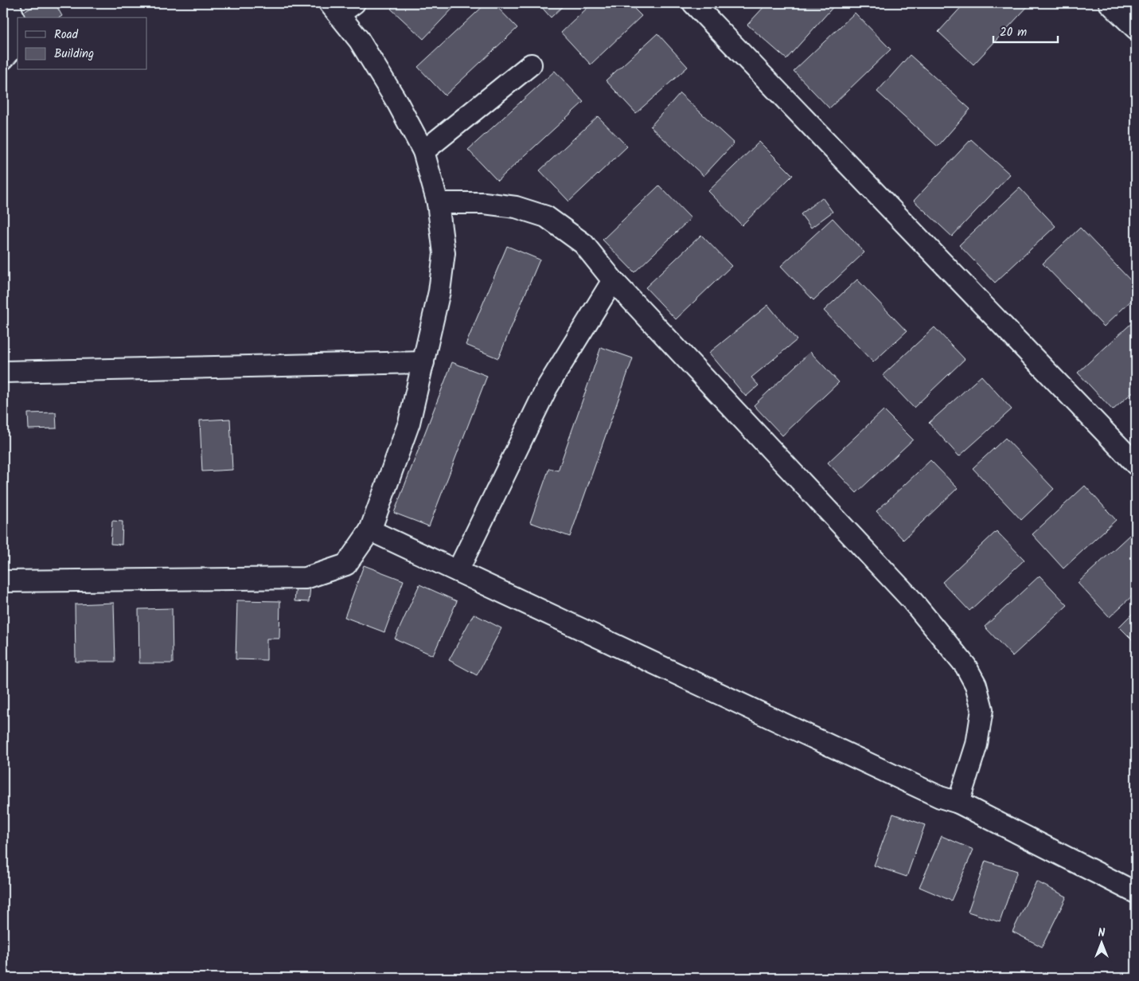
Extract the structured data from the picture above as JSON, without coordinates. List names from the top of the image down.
{
  "legend": ["Road", "Building"],
  "scale_bar": "20 m",
  "north": "top"
}
